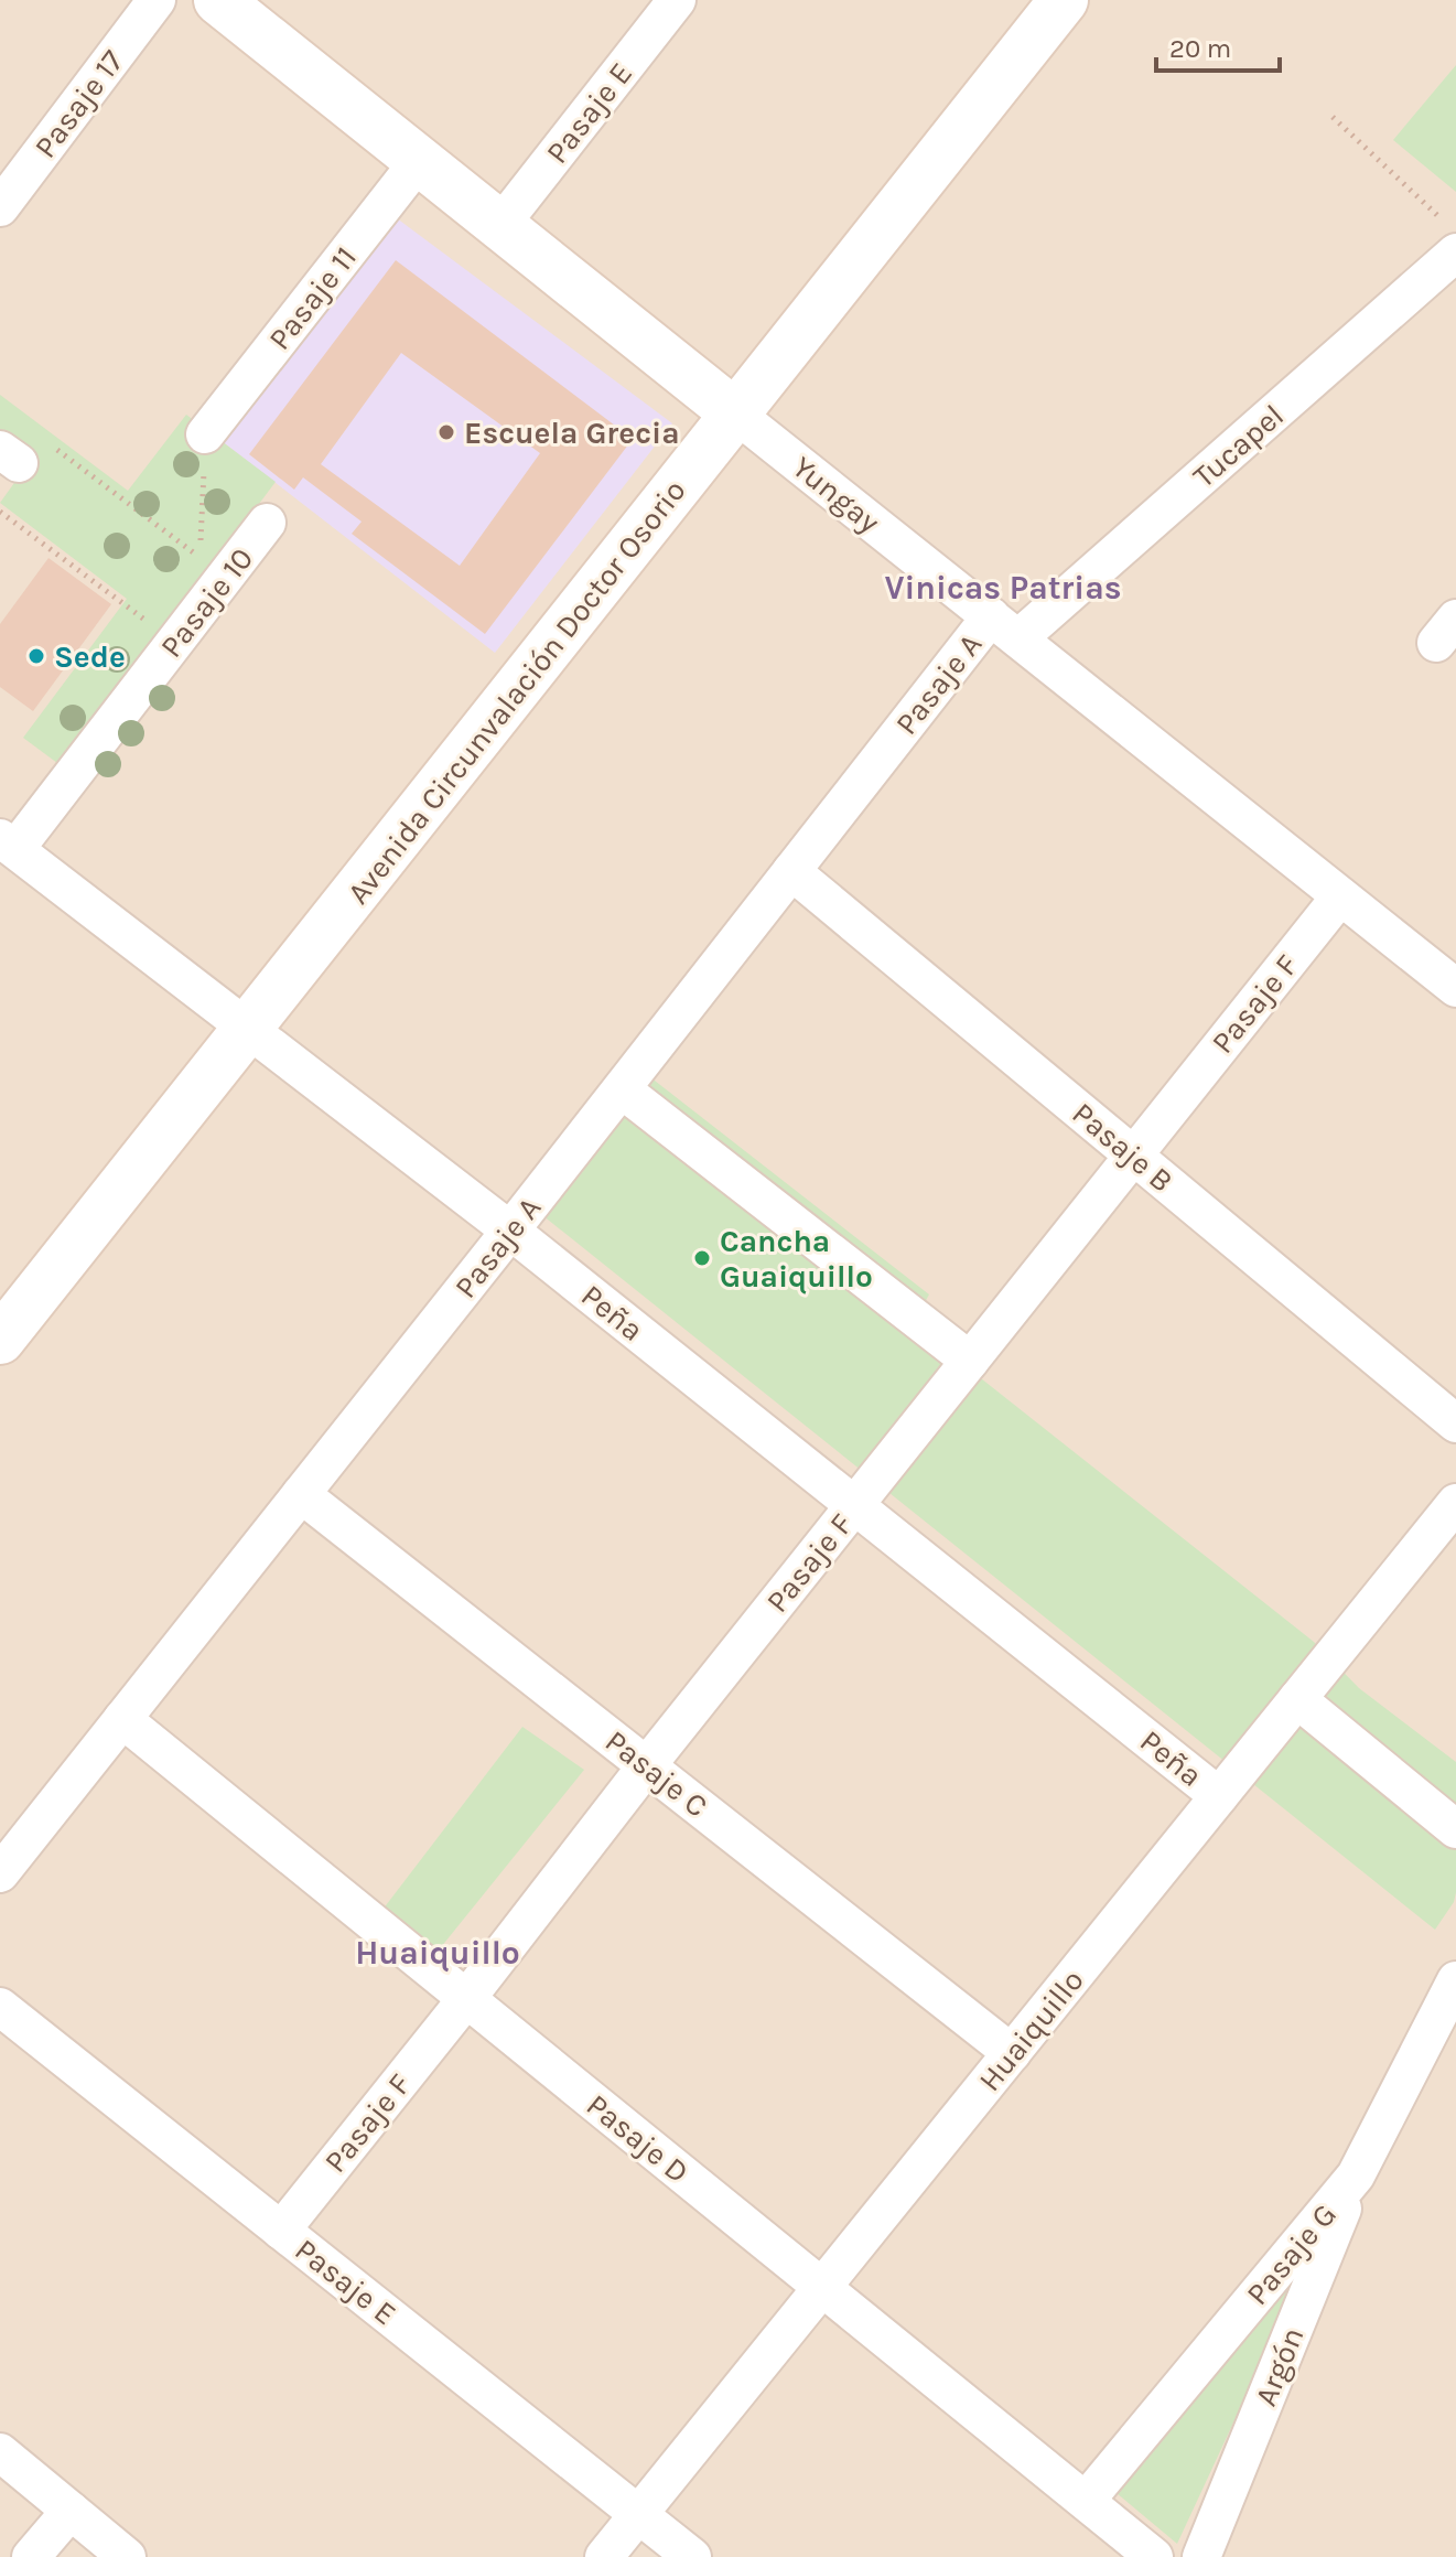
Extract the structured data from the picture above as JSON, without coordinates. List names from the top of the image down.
{
  "streets": {
    "main road": ["Yungay", "Avenida Circunvalación Doctor Osorio"],
    "street": [
      "Pasaje 17",
      "Pasaje E",
      "Pasaje 11",
      "Tucapel",
      "Pasaje 10",
      "Pasaje A",
      "Pasaje F",
      "Pasaje B",
      "Peña",
      "Pasaje C",
      "Huaiquillo",
      "Pasaje D",
      "Pasaje G",
      "Argón"
    ]
  },
  "crossings": [
    ["Pasaje E", "Yungay"],
    ["Pasaje E", "Pasaje F"],
    ["Pasaje E", "Huaiquillo"],
    ["Pasaje 11", "Yungay"],
    ["Tucapel", "Yungay"],
    ["Tucapel", "Pasaje A"],
    ["Yungay", "Pasaje A"],
    ["Yungay", "Avenida Circunvalación Doctor Osorio"],
    ["Yungay", "Pasaje F"],
    ["Pasaje 10", "Peña"],
    ["Pasaje A", "Pasaje B"],
    ["Pasaje A", "Peña"],
    ["Pasaje A", "Pasaje C"],
    ["Pasaje A", "Pasaje D"],
    ["Avenida Circunvalación Doctor Osorio", "Peña"],
    ["Pasaje F", "Pasaje B"],
    ["Pasaje F", "Peña"],
    ["Pasaje F", "Pasaje C"],
    ["Pasaje F", "Pasaje D"],
    ["Peña", "Huaiquillo"],
    ["Pasaje C", "Huaiquillo"],
    ["Huaiquillo", "Pasaje D"],
    ["Pasaje D", "Pasaje G"],
    ["Pasaje G", "Argón"]
  ],
  "districts": ["Vinicas Patrias", "Huaiquillo"],
  "places": ["Escuela Grecia", "Sede", "Cancha Guaiquillo"],
  "scale_bar": "20 m"
}
